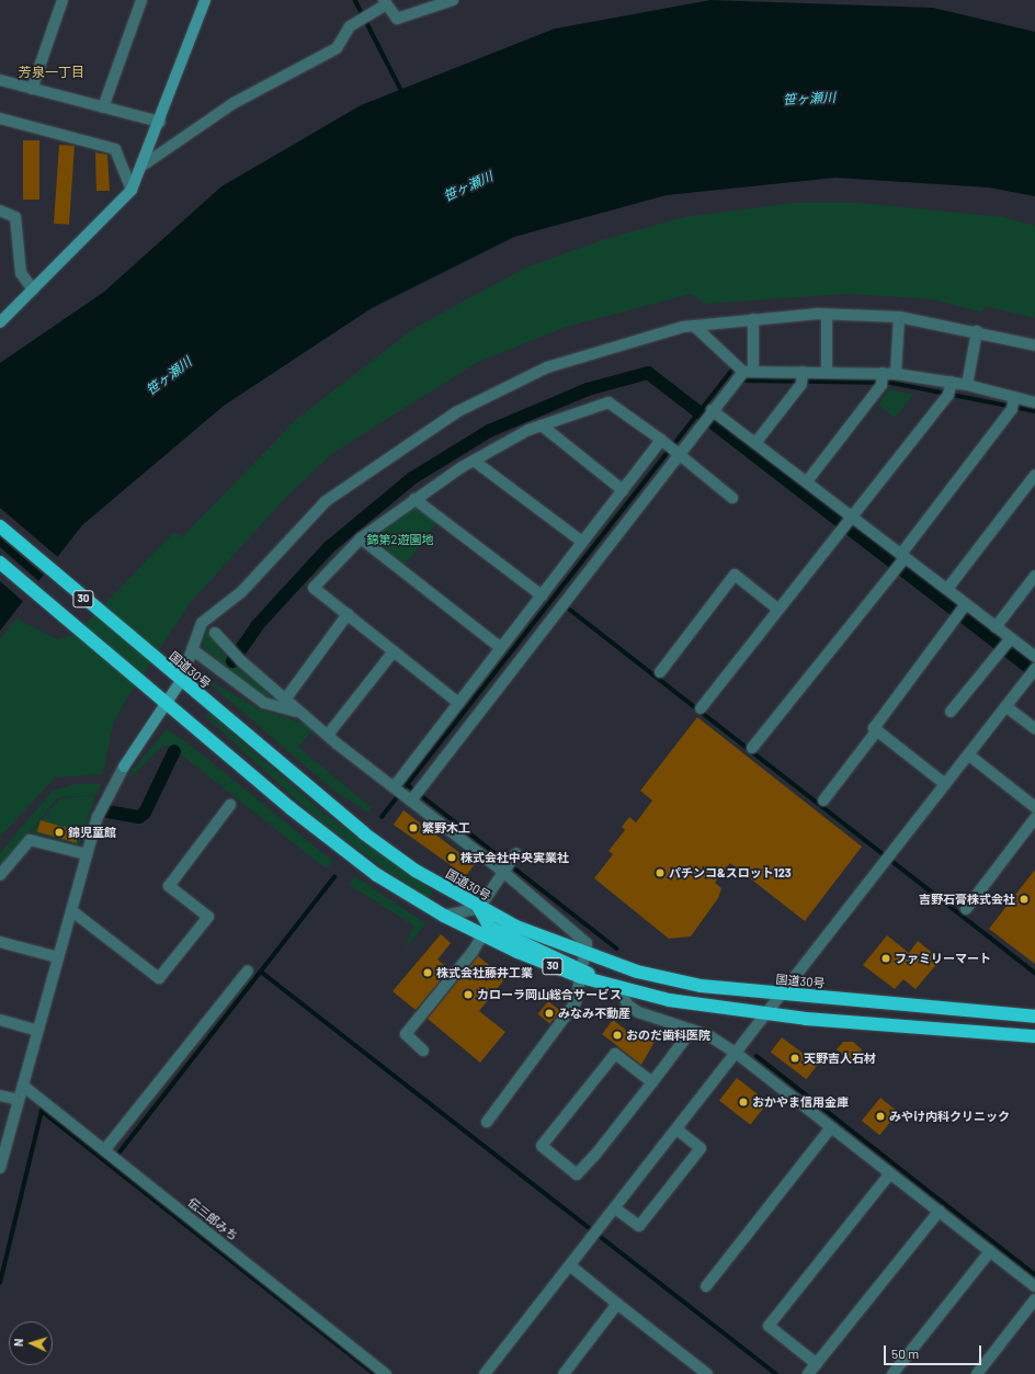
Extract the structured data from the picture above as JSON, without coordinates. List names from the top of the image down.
{
  "streets": {
    "highway": ["30", "国道30号"],
    "street": ["伝三郎みち"]
  },
  "districts": ["芳泉一丁目"],
  "water": ["笹ヶ瀬川"],
  "parks": ["錦第2遊園地"],
  "places": [
    "繁野木工",
    "錦児童館",
    "株式会社中央実業社",
    "パチンコ&スロット123",
    "吉野石膏株式会社",
    "ファミリーマート",
    "株式会社藤井工業",
    "カローラ岡山総合サービス",
    "みなみ不動産",
    "おのだ歯科医院",
    "天野吉人石材",
    "おかやま信用金庫",
    "みやけ内科クリニック"
  ],
  "scale_bar": "50 m",
  "north": "left"
}
